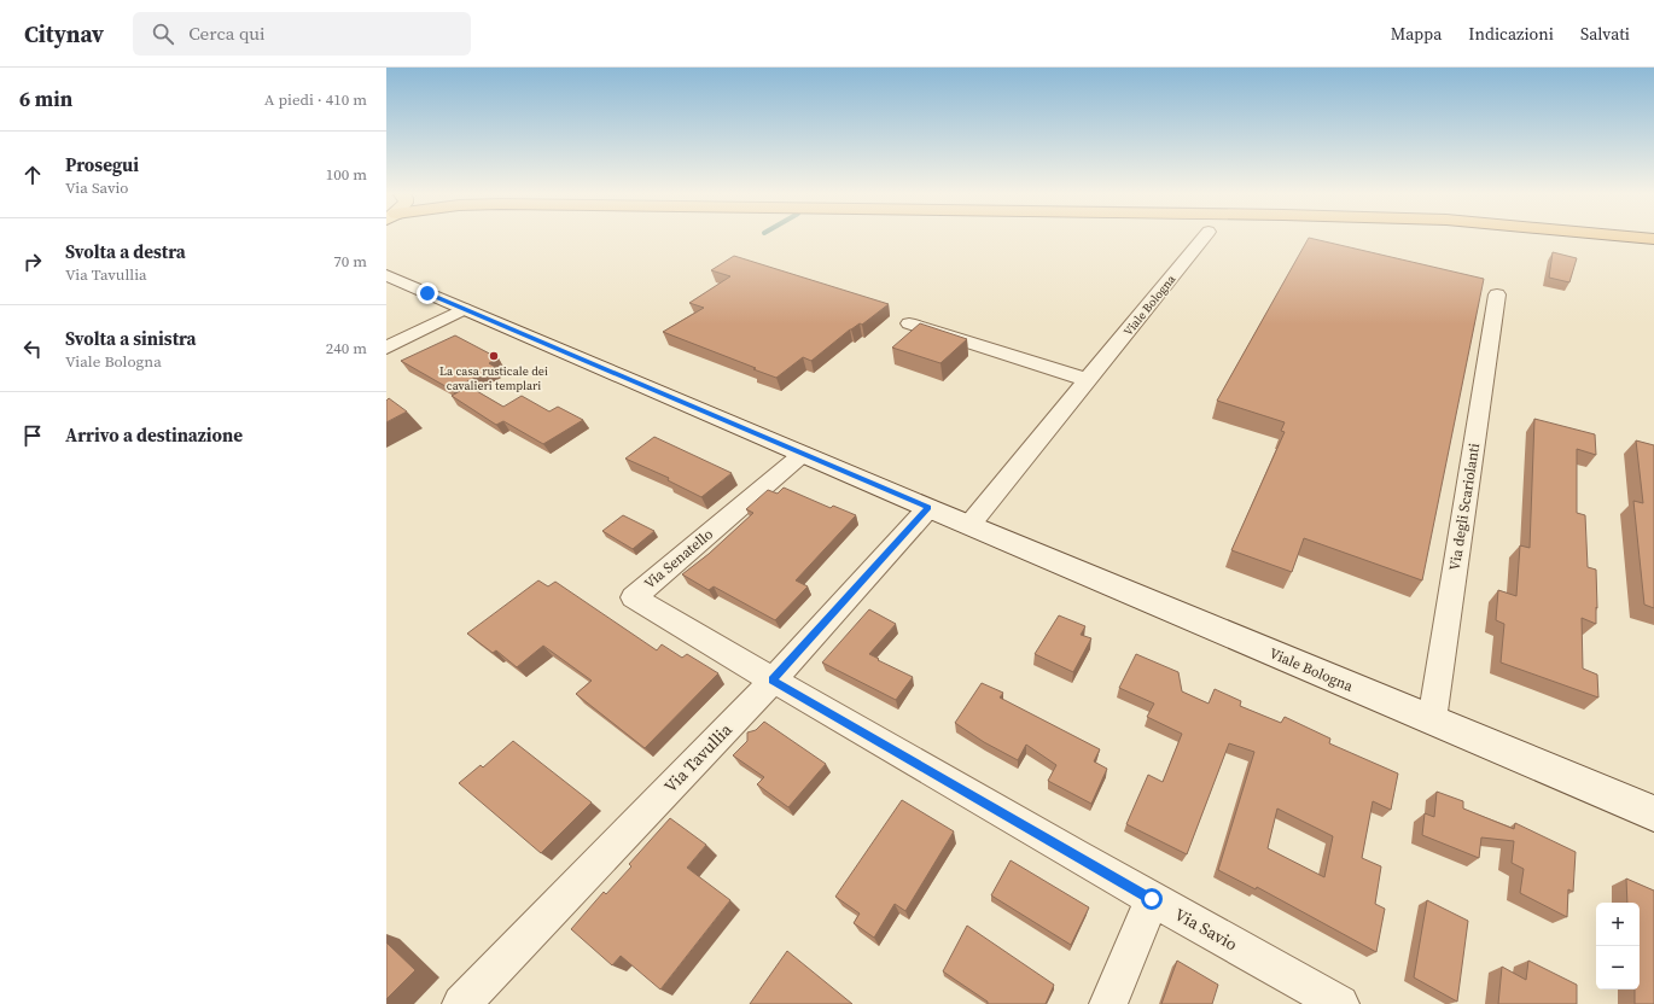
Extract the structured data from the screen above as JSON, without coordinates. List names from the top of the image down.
{
  "streets": {
    "main road": ["Viale Bologna"],
    "street": [
      "Via degli Scariolanti",
      "Via Senatello",
      "Via Tavullia",
      "Via Savio"
    ]
  },
  "crossings": [
    ["Viale Bologna", "Via degli Scariolanti"],
    ["Viale Bologna", "Via Senatello"],
    ["Viale Bologna", "Via Tavullia"],
    ["Via Senatello", "Via Tavullia"],
    ["Via Senatello", "Via Savio"],
    ["Via Tavullia", "Via Savio"]
  ],
  "places": ["La casa rusticale dei cavalieri templari"],
  "page": {
    "header": "Citynav",
    "search": "Cerca qui",
    "nav": ["Mappa", "Indicazioni", "Salvati"],
    "heading": ["6 min", "A piedi · 410 m"],
    "list": [
      ["Prosegui", "Via Savio", "100 m"],
      ["Svolta a destra", "Via Tavullia", "70 m"],
      ["Svolta a sinistra", "Viale Bologna", "240 m"],
      "Arrivo a destinazione"
    ],
    "map_buttons": ["+", "−"]
  }
}
